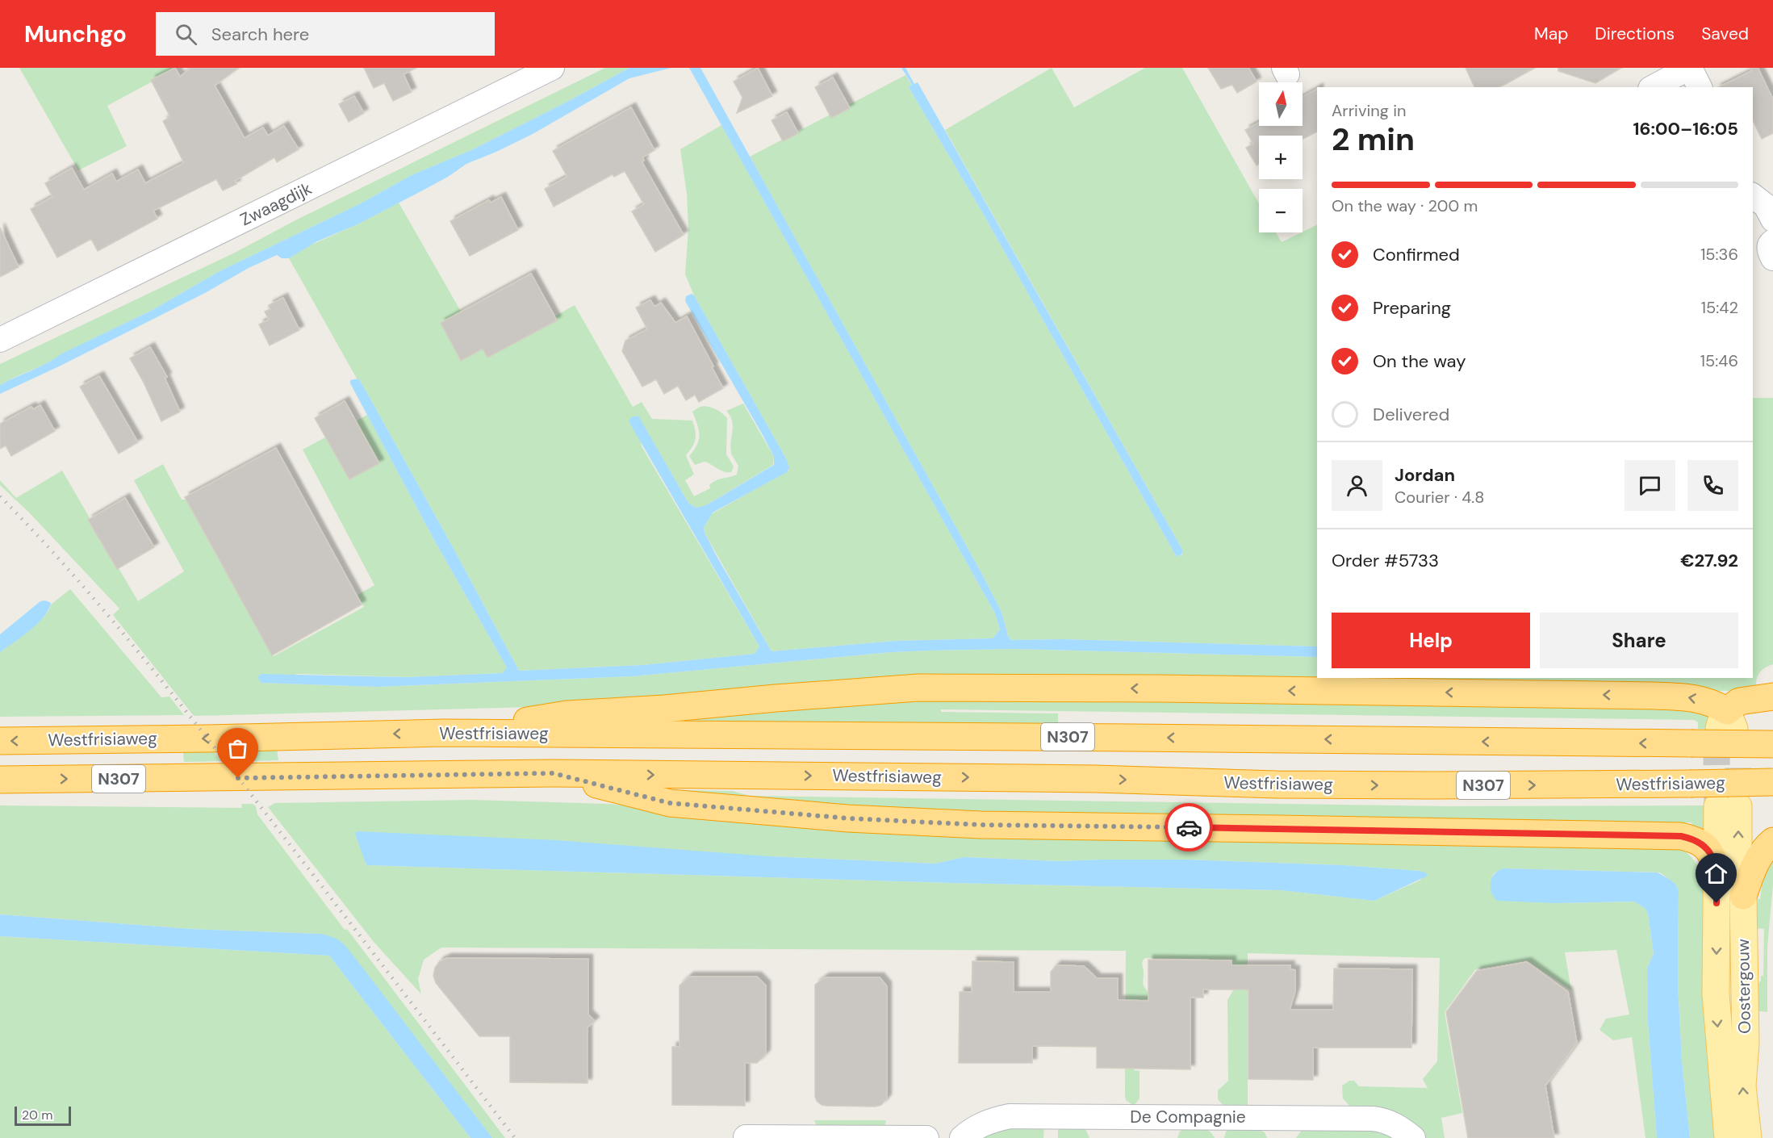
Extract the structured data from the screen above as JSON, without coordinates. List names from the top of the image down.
{
  "streets": {
    "highway": ["Westfrisiaweg", "N307"],
    "main road": ["Oostergouw"],
    "street": ["Zwaagdijk", "De Compagnie"]
  },
  "crossings": [
    ["Westfrisiaweg", "N307"],
    ["N307", "Oostergouw"]
  ],
  "scale_bar": "20 m",
  "north": "top",
  "page": {
    "header": "Munchgo",
    "search": "Search here",
    "nav": ["Map", "Directions", "Saved"],
    "map_buttons": ["+", "−"],
    "heading": ["2 min", "Arriving in", "16:00–16:05"],
    "panel": [
      "Jordan",
      "Courier · 4.8",
      "Order #5733",
      "€27.92"
    ],
    "bar": "On the way · 200 m",
    "list": [
      ["Confirmed", "15:36"],
      ["Preparing", "15:42"],
      ["On the way", "15:46"],
      "Delivered"
    ],
    "buttons": ["Help", "Share"],
    "scale": "20 m"
  }
}
